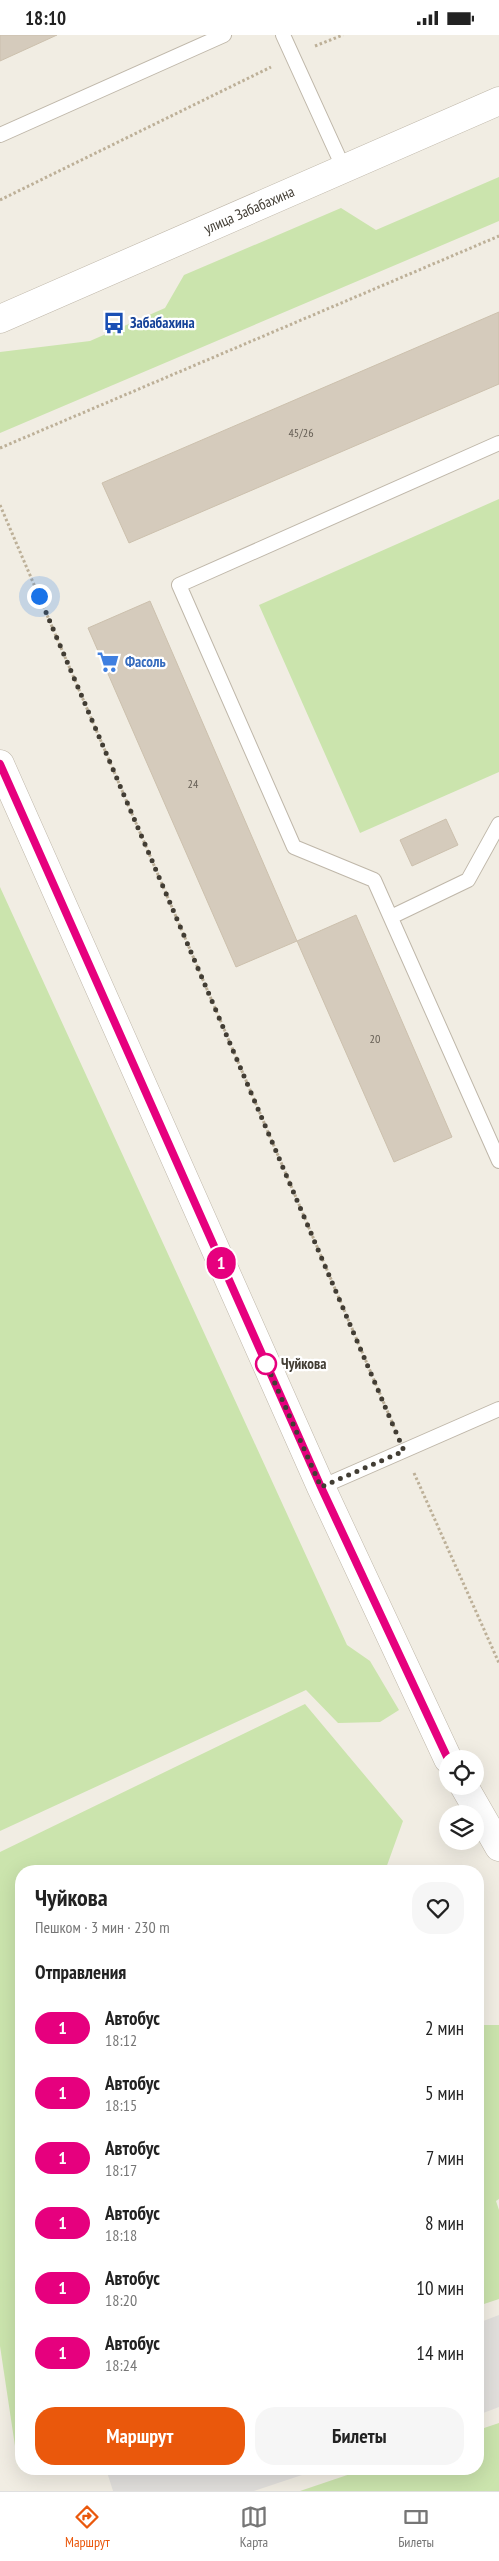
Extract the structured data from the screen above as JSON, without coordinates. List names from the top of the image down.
{
  "streets": {
    "street": ["улица Забабахина"]
  },
  "places": {
    "bus stop": ["Забабахина"],
    "supermarket": ["Фасоль"],
    "other": ["Чуйкова"]
  },
  "lines": ["bus line 1"],
  "house_numbers": ["45/26", "24", "20"],
  "page": {
    "status": "18:10",
    "on_map": "1",
    "heading": [
      ["Чуйкова", "Пешком · 3 мин · 230 m"],
      "Отправления"
    ],
    "list": [
      {
        "mark": "1",
        "name": "Автобус",
        "note": "18:12",
        "value": "2 мин"
      },
      {
        "mark": "1",
        "name": "Автобус",
        "note": "18:15",
        "value": "5 мин"
      },
      {
        "mark": "1",
        "name": "Автобус",
        "note": "18:17",
        "value": "7 мин"
      },
      {
        "mark": "1",
        "name": "Автобус",
        "note": "18:18",
        "value": "8 мин"
      },
      {
        "mark": "1",
        "name": "Автобус",
        "note": "18:20",
        "value": "10 мин"
      },
      {
        "mark": "1",
        "name": "Автобус",
        "note": "18:24",
        "value": "14 мин"
      }
    ],
    "buttons": ["Маршрут", "Билеты"],
    "tabs": ["Маршрут", "Карта", "Билеты"]
  }
}
